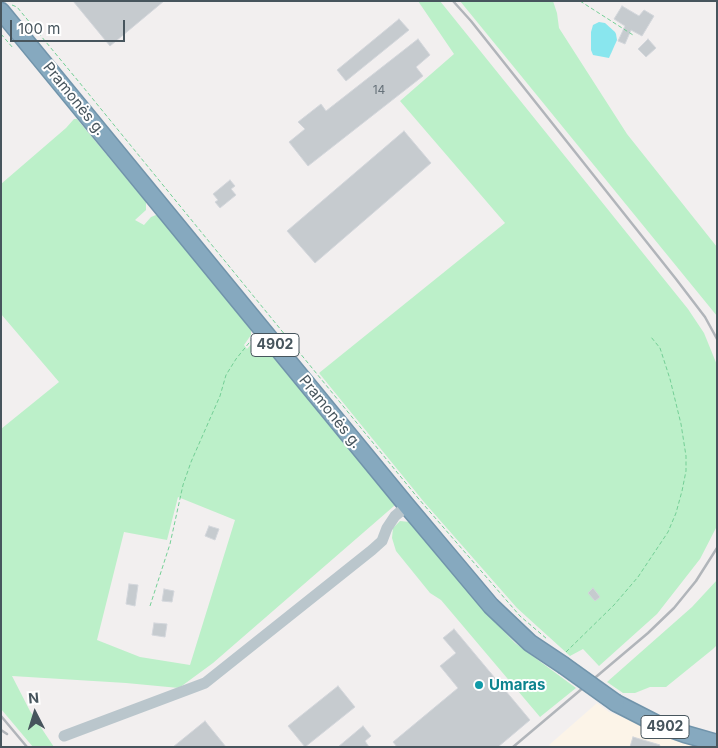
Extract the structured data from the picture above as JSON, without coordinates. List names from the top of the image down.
{
  "streets": {
    "highway": ["Pramonės g.", "4902"]
  },
  "places": ["Umaras"],
  "house_numbers": ["14"],
  "scale_bar": "100 m",
  "north": "top"
}
